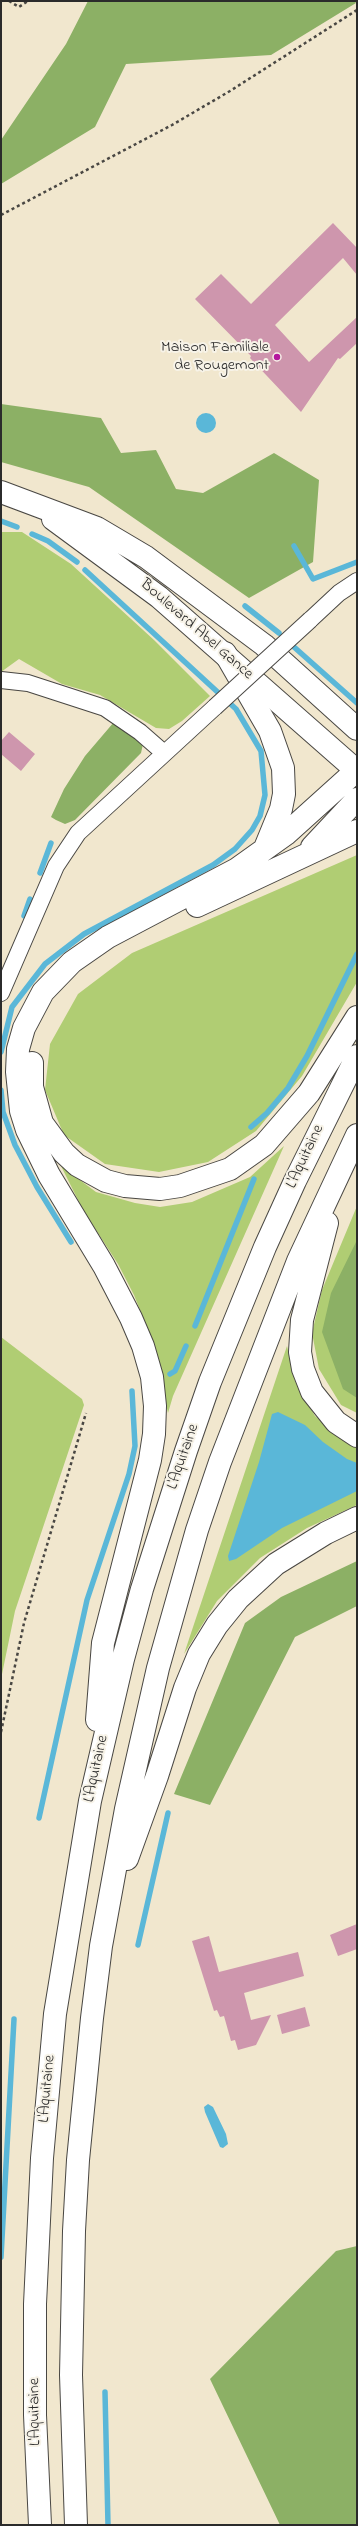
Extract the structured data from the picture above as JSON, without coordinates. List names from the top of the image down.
{
  "streets": {
    "main road": ["Boulevard Abel Gance", "L'Aquitaine"]
  },
  "places": ["Maison Familiale de Rougemont"]
}
